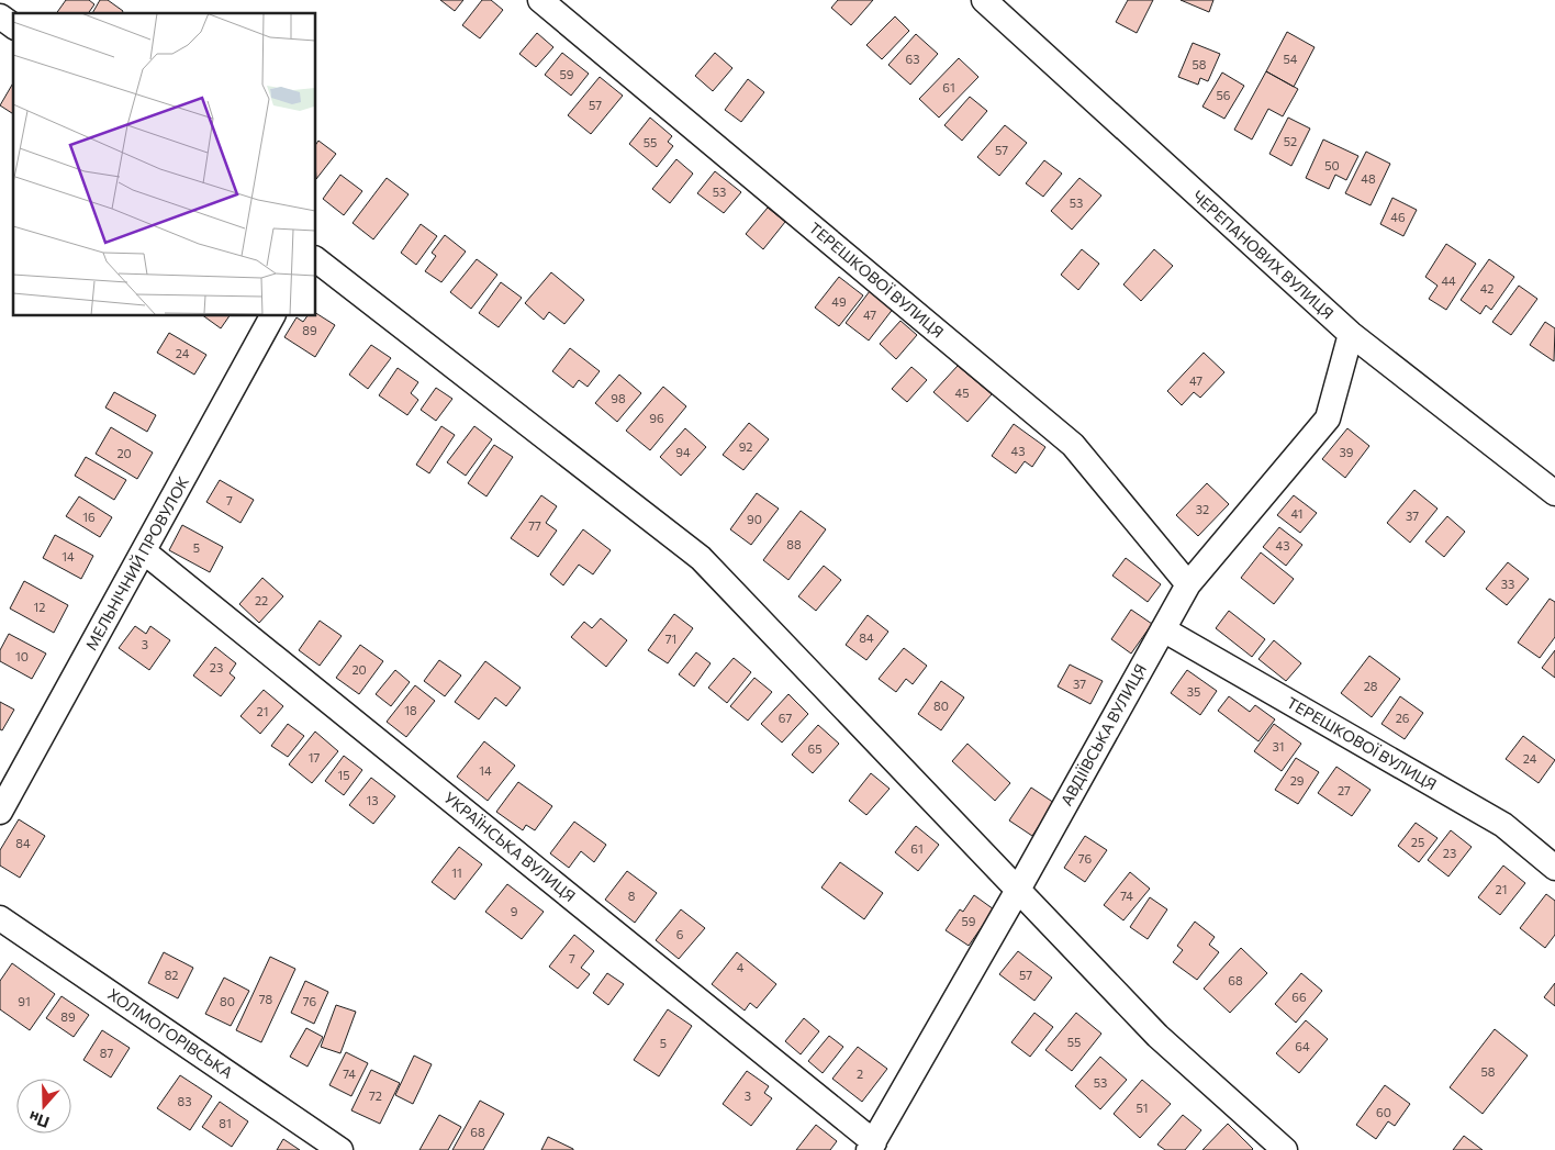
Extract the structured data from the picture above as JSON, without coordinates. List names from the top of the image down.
{
  "streets": {
    "street": [
      "ЧЕРЕПАНОВИХ ВУЛИЦЯ",
      "ТЕРЕШКОВОЇ ВУЛИЦЯ",
      "МЕЛЬНIЧНИЙ ПРОВУЛОК",
      "АВДІЇВСЬКА ВУЛИЦЯ",
      "УКРАЇНСЬКА ВУЛИЦЯ",
      "ХОЛМОГОРІВСЬКА"
    ]
  },
  "crossings": [
    ["ЧЕРЕПАНОВИХ ВУЛИЦЯ", "АВДІЇВСЬКА ВУЛИЦЯ"],
    ["ТЕРЕШКОВОЇ ВУЛИЦЯ", "АВДІЇВСЬКА ВУЛИЦЯ"],
    ["МЕЛЬНIЧНИЙ ПРОВУЛОК", "УКРАЇНСЬКА ВУЛИЦЯ"],
    ["АВДІЇВСЬКА ВУЛИЦЯ", "УКРАЇНСЬКА ВУЛИЦЯ"]
  ],
  "house_numbers": [
    "63",
    "54",
    "58",
    "59",
    "61",
    "56",
    "57",
    "52",
    "55",
    "57",
    "50",
    "48",
    "53",
    "53",
    "46",
    "44",
    "42",
    "49",
    "47",
    "89",
    "24",
    "47",
    "45",
    "98",
    "96",
    "92",
    "43",
    "94",
    "39",
    "20",
    "7",
    "32",
    "41",
    "37",
    "16",
    "90",
    "77",
    "88",
    "43",
    "5",
    "14",
    "33",
    "22",
    "12",
    "84",
    "71",
    "3",
    "10",
    "23",
    "20",
    "37",
    "28",
    "35",
    "80",
    "18",
    "21",
    "67",
    "26",
    "31",
    "65",
    "17",
    "24",
    "14",
    "15",
    "29",
    "27",
    "13",
    "25",
    "84",
    "61",
    "23",
    "76",
    "11",
    "21",
    "8",
    "74",
    "9",
    "59",
    "6",
    "7",
    "4",
    "82",
    "57",
    "68",
    "66",
    "78",
    "91",
    "80",
    "76",
    "89",
    "55",
    "5",
    "64",
    "87",
    "58",
    "74",
    "2",
    "53",
    "72",
    "3",
    "83",
    "51",
    "60",
    "81",
    "68"
  ],
  "north": "bottom"
}
